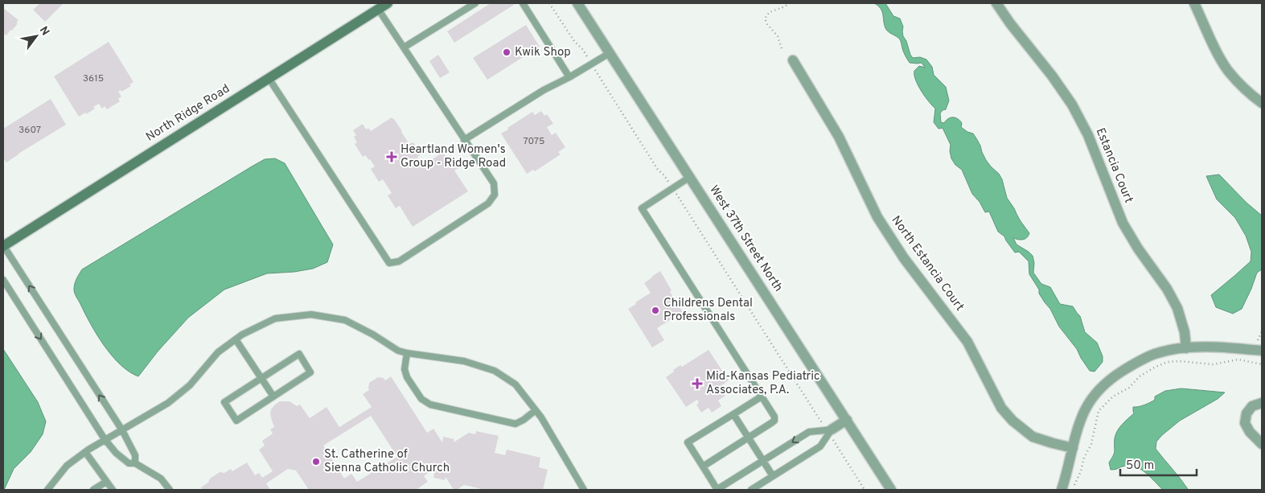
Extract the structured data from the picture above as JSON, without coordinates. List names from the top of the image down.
{
  "streets": {
    "main road": ["North Ridge Road"],
    "street": ["Estancia Court", "West 37th Street North", "North Estancia Court"]
  },
  "places": {
    "other": ["Kwik Shop", "Childrens Dental Professionals", "St. Catherine of Sienna Catholic Church"],
    "health": ["Heartland Women's Group - Ridge Road", "Mid-Kansas Pediatric Associates, P.A."]
  },
  "house_numbers": ["3615", "3607", "7075"],
  "scale_bar": "50 m",
  "north": "top right"
}
